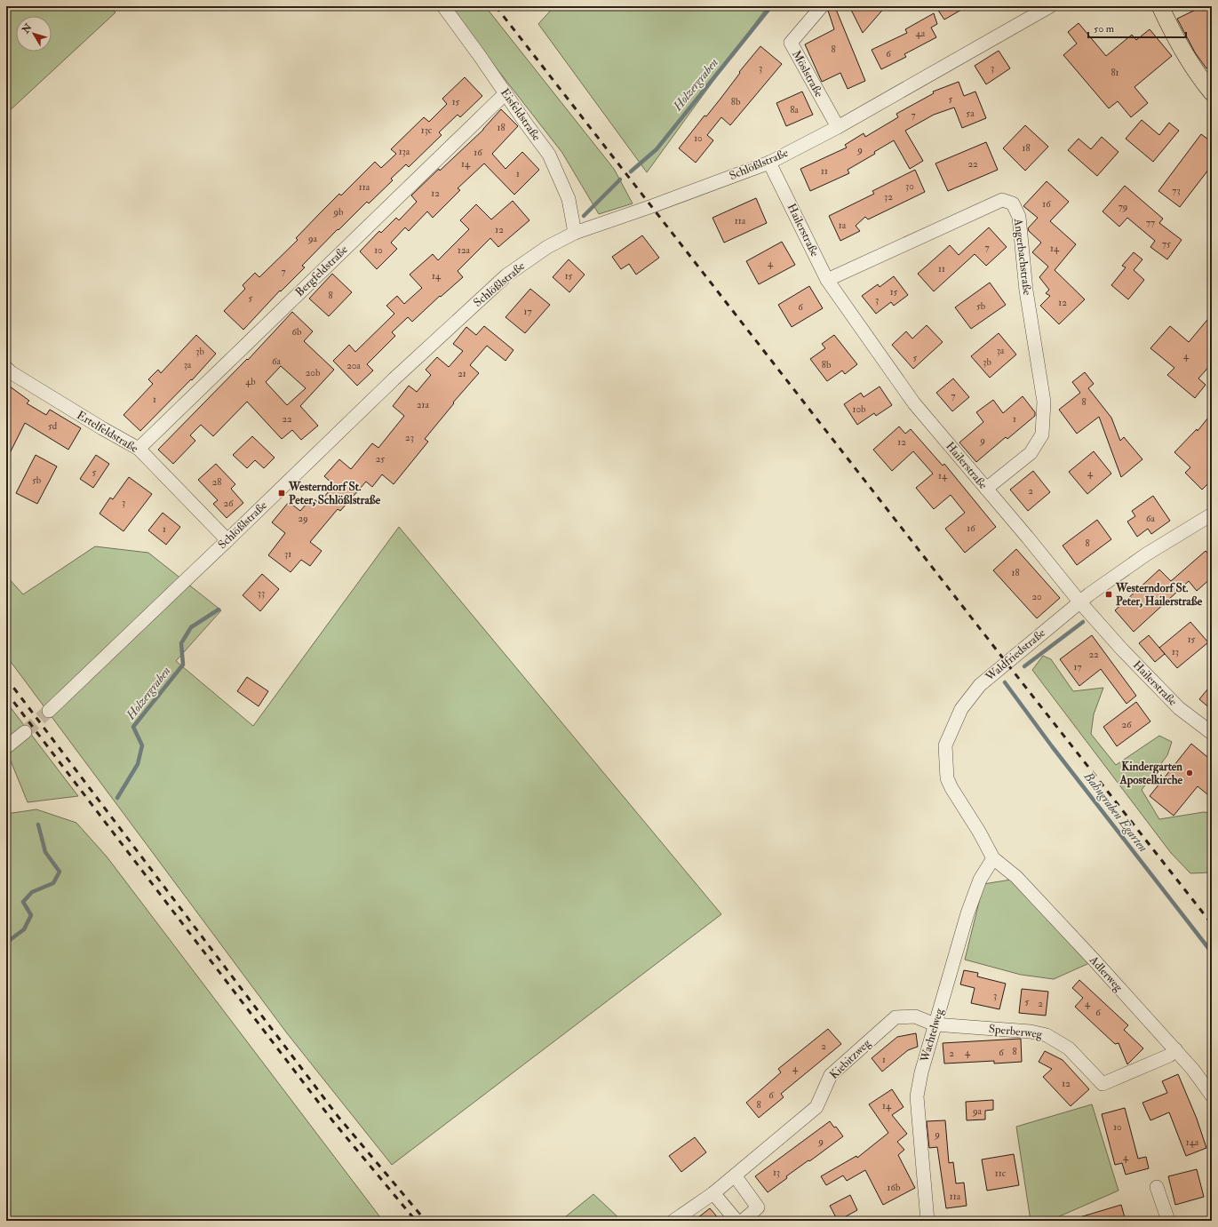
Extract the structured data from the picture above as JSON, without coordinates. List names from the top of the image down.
{
  "streets": {
    "street": [
      "Möslstraße",
      "Eisfeldstraße",
      "Schlößlstraße",
      "Hailerstraße",
      "Angerbachstraße",
      "Bergfeldstraße",
      "Ertelfeldstraße",
      "Waldfriedstraße",
      "Adlerweg",
      "Sperberweg",
      "Wachtelweg",
      "Kiebitzweg"
    ]
  },
  "crossings": [
    ["Möslstraße", "Schlößlstraße"],
    ["Eisfeldstraße", "Schlößlstraße"],
    ["Eisfeldstraße", "Bergfeldstraße"],
    ["Schlößlstraße", "Hailerstraße"],
    ["Schlößlstraße", "Ertelfeldstraße"],
    ["Hailerstraße", "Angerbachstraße"],
    ["Hailerstraße", "Waldfriedstraße"],
    ["Bergfeldstraße", "Ertelfeldstraße"],
    ["Waldfriedstraße", "Adlerweg"],
    ["Waldfriedstraße", "Wachtelweg"],
    ["Adlerweg", "Sperberweg"],
    ["Adlerweg", "Wachtelweg"],
    ["Sperberweg", "Wachtelweg"],
    ["Sperberweg", "Kiebitzweg"],
    ["Wachtelweg", "Kiebitzweg"]
  ],
  "water": ["Holzergraben", "Bahngraben Egarten"],
  "places": {
    "transit": ["Westerndorf St. Peter, Schlößlstraße", "Westerndorf St. Peter, Hailerstraße"],
    "other": ["Kindergarten Apostelkirche"]
  },
  "house_numbers": [
    "4a",
    "8",
    "6",
    "3",
    "3",
    "81",
    "5",
    "15",
    "8b",
    "8a",
    "5a",
    "7",
    "18",
    "13c",
    "10",
    "18",
    "9",
    "13a",
    "16",
    "14",
    "22",
    "11",
    "1",
    "30",
    "11a",
    "73",
    "12",
    "32",
    "16",
    "79",
    "9b",
    "11a",
    "77",
    "1a",
    "12",
    "9a",
    "75",
    "7",
    "14",
    "10",
    "12a",
    "4",
    "11",
    "7",
    "14",
    "15",
    "15",
    "8",
    "5",
    "3",
    "12",
    "5b",
    "6",
    "17",
    "6b",
    "3a",
    "3b",
    "4",
    "5",
    "6a",
    "3b",
    "3a",
    "8b",
    "20a",
    "20b",
    "21",
    "4b",
    "7",
    "1",
    "8",
    "21a",
    "10b",
    "22",
    "1",
    "5d",
    "23",
    "9",
    "12",
    "25",
    "5",
    "4",
    "14",
    "5b",
    "28",
    "2",
    "3",
    "26",
    "29",
    "6a",
    "16",
    "1",
    "8",
    "31",
    "18",
    "33",
    "20",
    "15",
    "13",
    "22",
    "17",
    "26",
    "3",
    "5",
    "2",
    "4",
    "6",
    "2",
    "8",
    "4",
    "6",
    "2",
    "1",
    "4",
    "12",
    "6",
    "8",
    "14",
    "9a",
    "10",
    "9",
    "9",
    "14a",
    "4",
    "13",
    "11c",
    "16b",
    "11a"
  ],
  "scale_bar": "50 m",
  "north": "top left"
}
